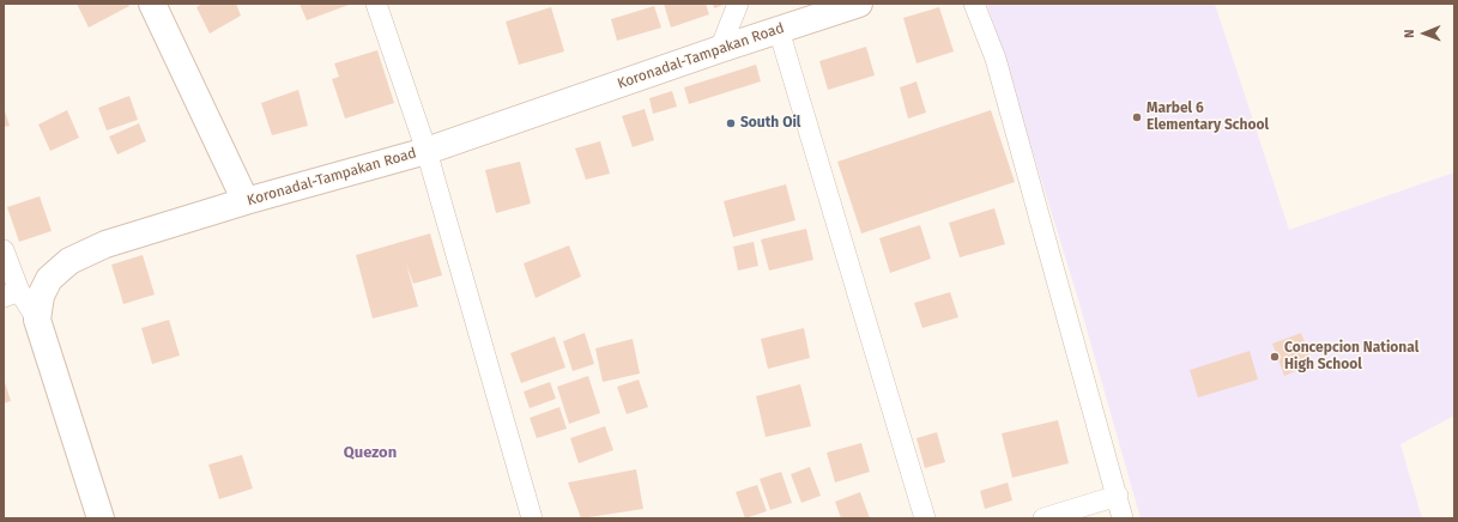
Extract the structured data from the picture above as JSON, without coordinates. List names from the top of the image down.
{
  "streets": {
    "main road": ["Koronadal-Tampakan Road"]
  },
  "districts": ["Quezon"],
  "places": ["Marbel 6 Elementary School", "South Oil", "Concepcion National High School"],
  "north": "left"
}
